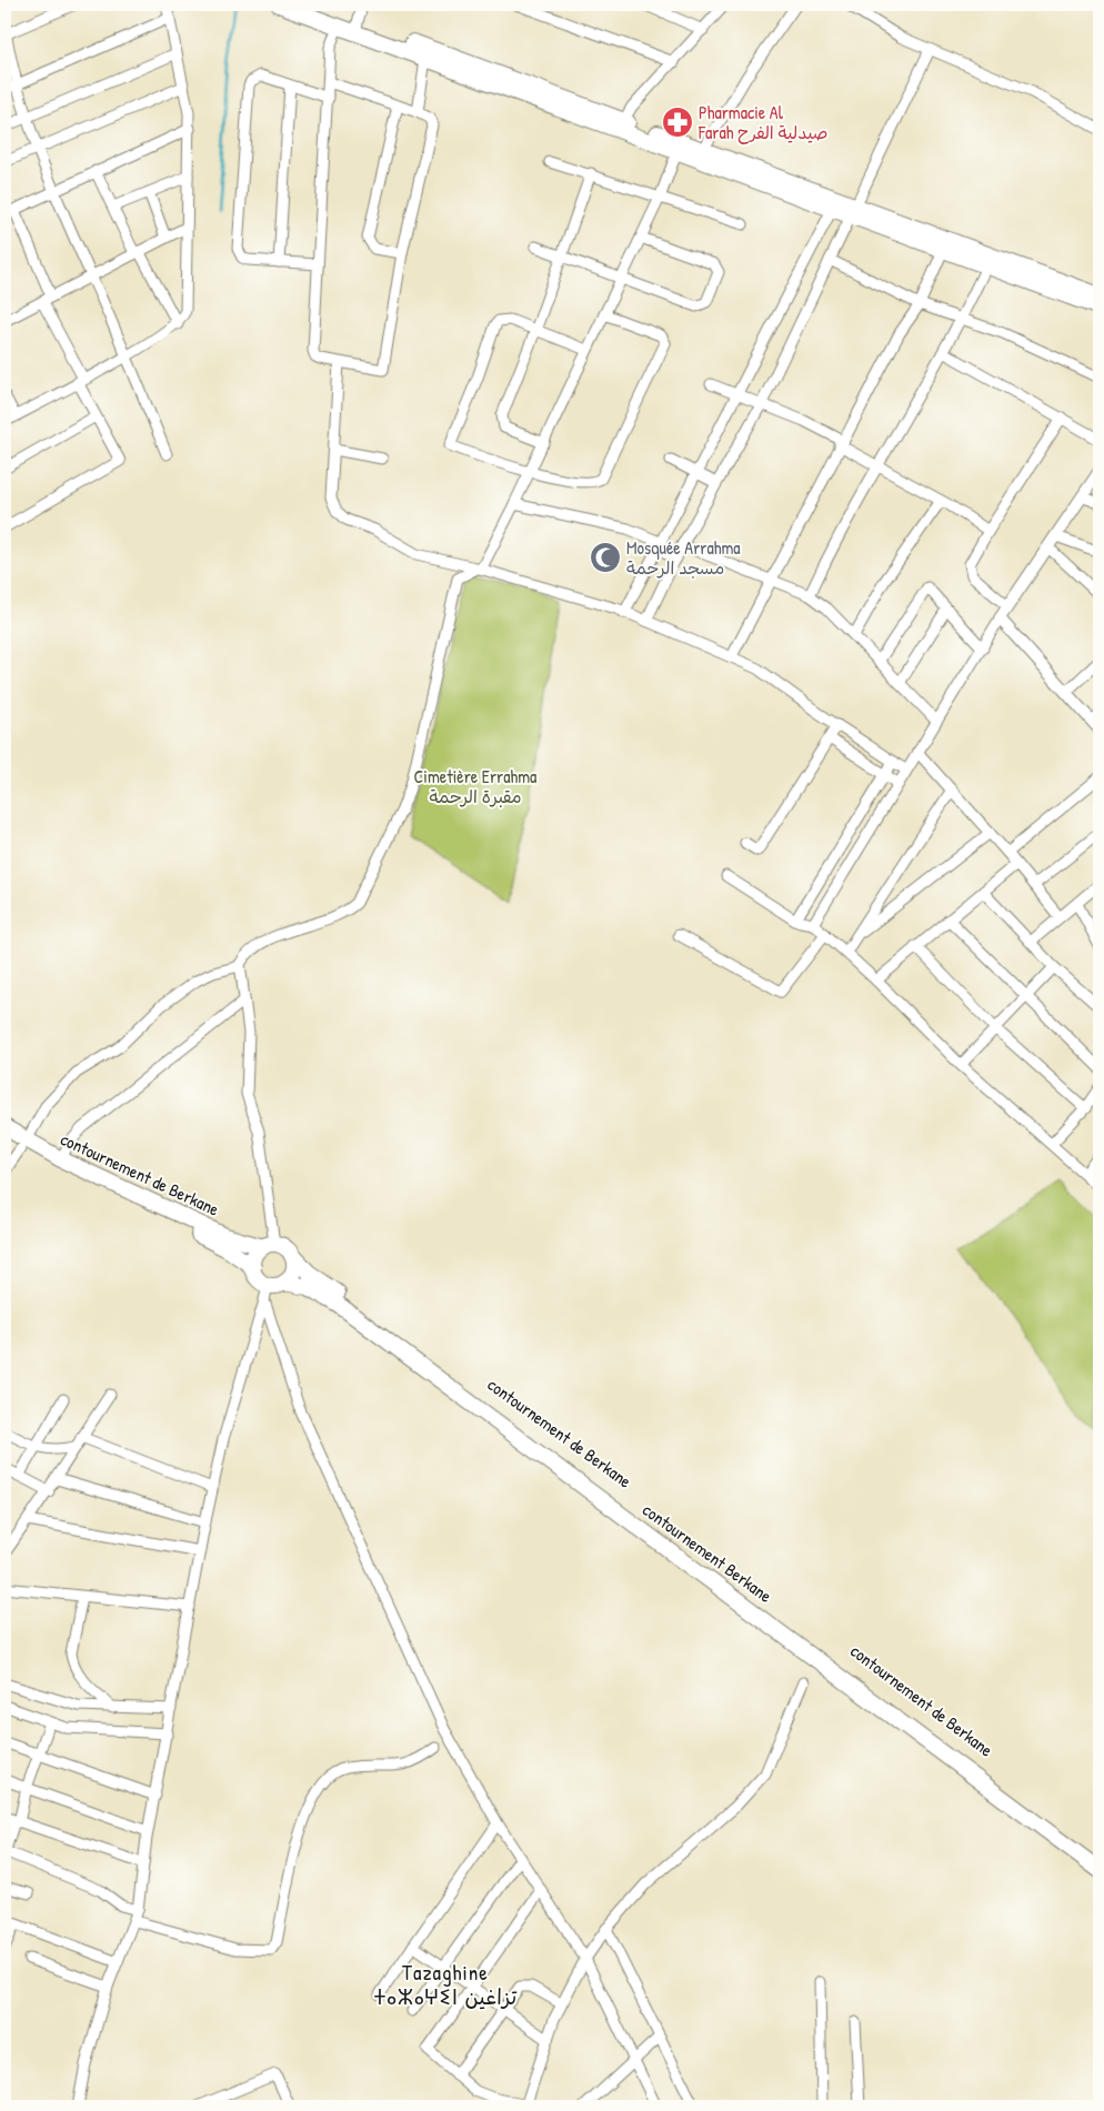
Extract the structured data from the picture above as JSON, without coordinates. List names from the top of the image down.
{
  "streets": {
    "highway": ["contournement de Berkane", "contournement Berkane"]
  },
  "crossings": [
    ["contournement de Berkane", "contournement Berkane"]
  ],
  "districts": ["Tazaghine ⵜⴰⵣⴰⵖⵉⵏ تزاغين"],
  "parks": ["Cimetière Errahma مقبرة الرحمة"],
  "places": {
    "pharmacy": ["Pharmacie Al Farah صيدلية الفرح"],
    "mosque": ["Mosquée Arrahma مسجد الرحمة"]
  }
}
